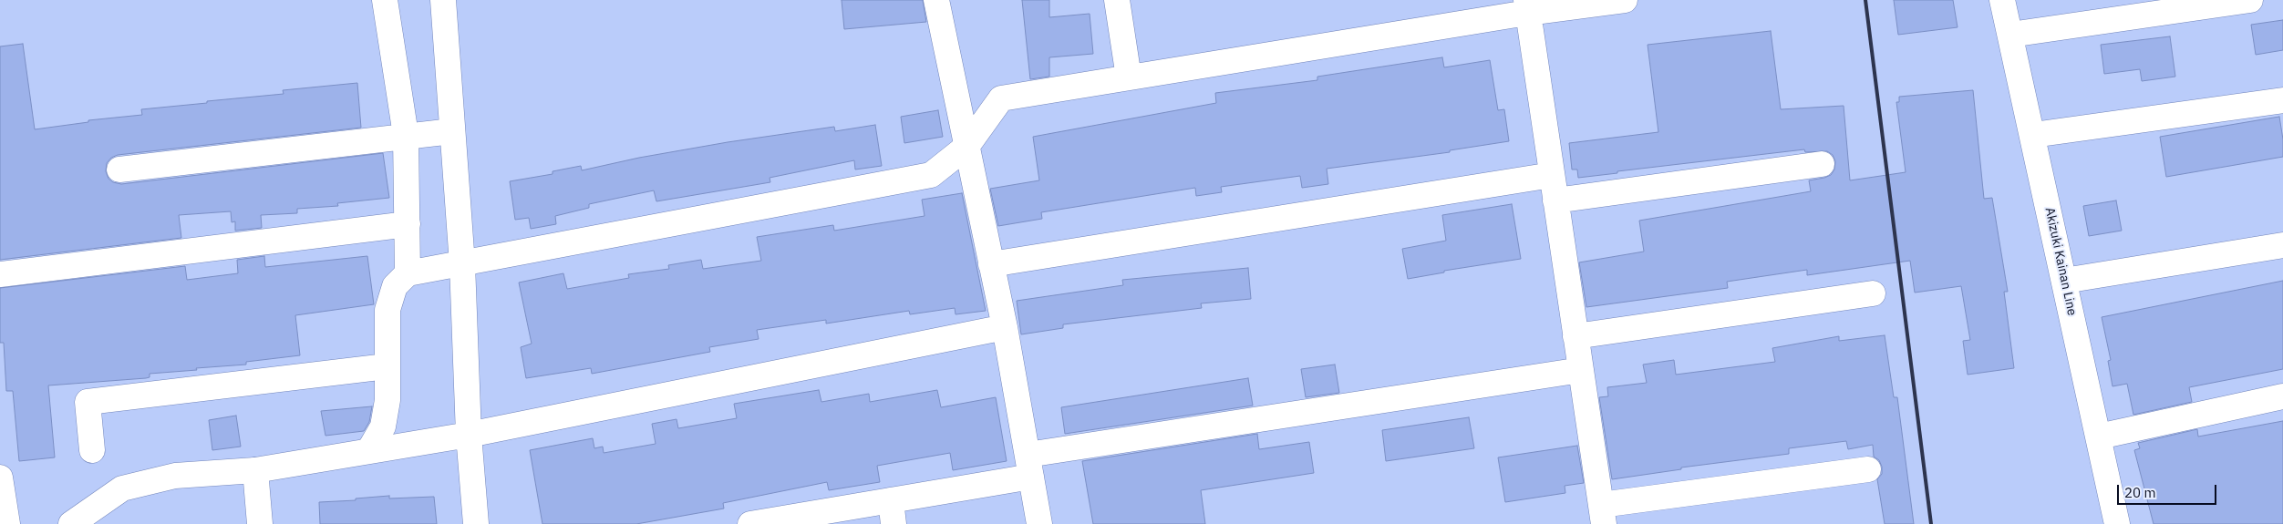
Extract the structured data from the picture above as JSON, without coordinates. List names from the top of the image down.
{
  "streets": {
    "street": ["Akizuki Kainan Line"]
  },
  "scale_bar": "20 m"
}
